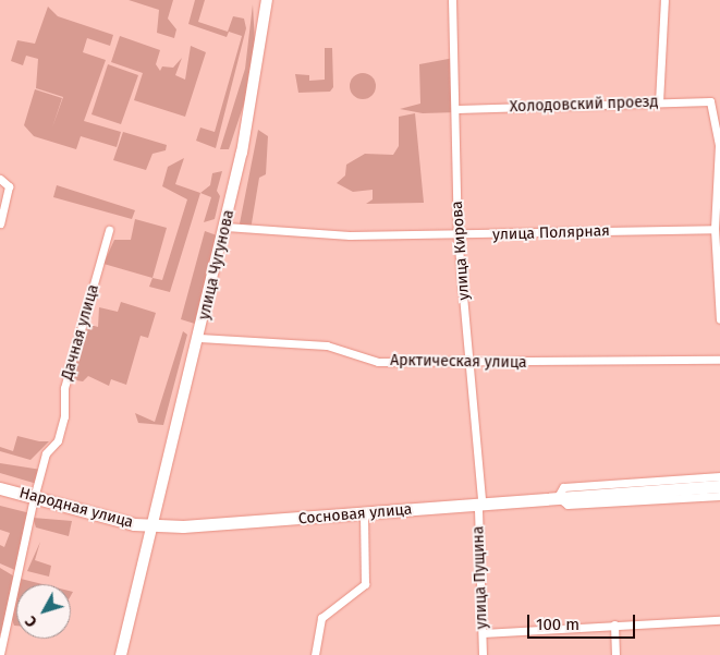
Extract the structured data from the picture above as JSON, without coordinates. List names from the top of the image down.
{
  "streets": {
    "main road": ["улица Чугунова", "Народная улица", "Сосновая улица"],
    "street": [
      "Холодовский проезд",
      "улица Полярная",
      "улица Кирова",
      "Дачная улица",
      "Арктическая улица",
      "улица Пущина"
    ]
  },
  "crossings": [
    ["Холодовский проезд", "улица Полярная"],
    ["Холодовский проезд", "улица Кирова"],
    ["улица Полярная", "улица Кирова"],
    ["улица Полярная", "улица Чугунова"],
    ["улица Кирова", "Арктическая улица"],
    ["улица Кирова", "Сосновая улица"],
    ["улица Кирова", "улица Пущина"],
    ["улица Чугунова", "Арктическая улица"],
    ["улица Чугунова", "Народная улица"],
    ["улица Чугунова", "Сосновая улица"],
    ["Дачная улица", "Народная улица"],
    ["Народная улица", "Сосновая улица"],
    ["Сосновая улица", "улица Пущина"]
  ],
  "scale_bar": "100 m",
  "north": "bottom left"
}
